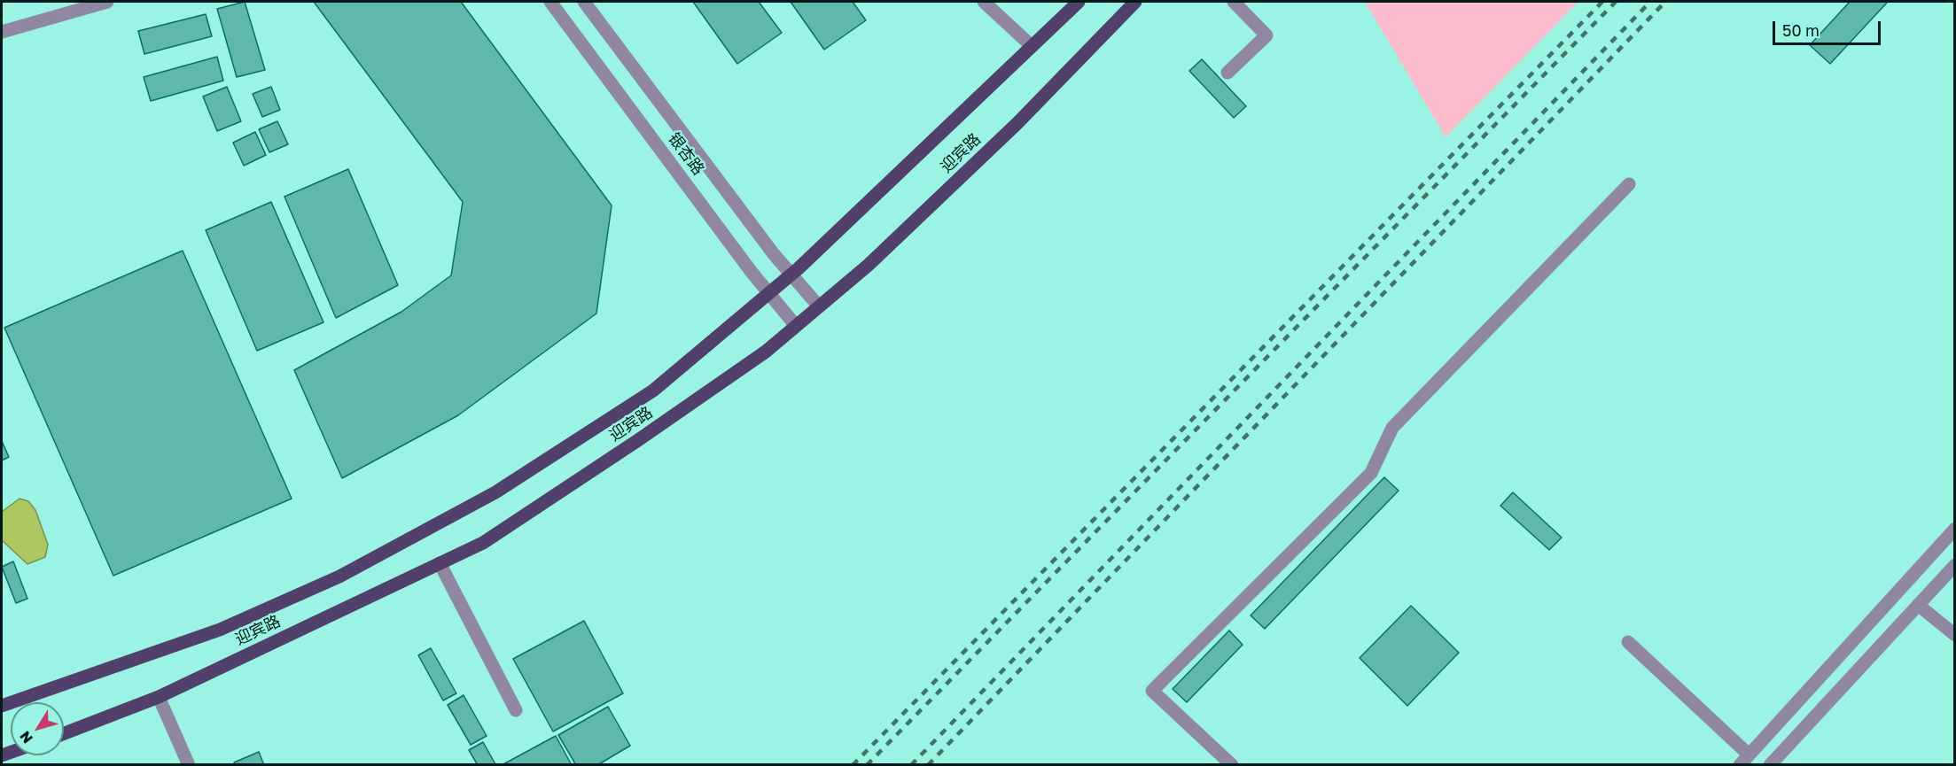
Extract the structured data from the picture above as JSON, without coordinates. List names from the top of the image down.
{
  "streets": {
    "main road": ["迎宾路"],
    "street": ["银杏路"]
  },
  "crossings": [
    ["迎宾路", "银杏路"]
  ],
  "scale_bar": "50 m",
  "north": "bottom left"
}
